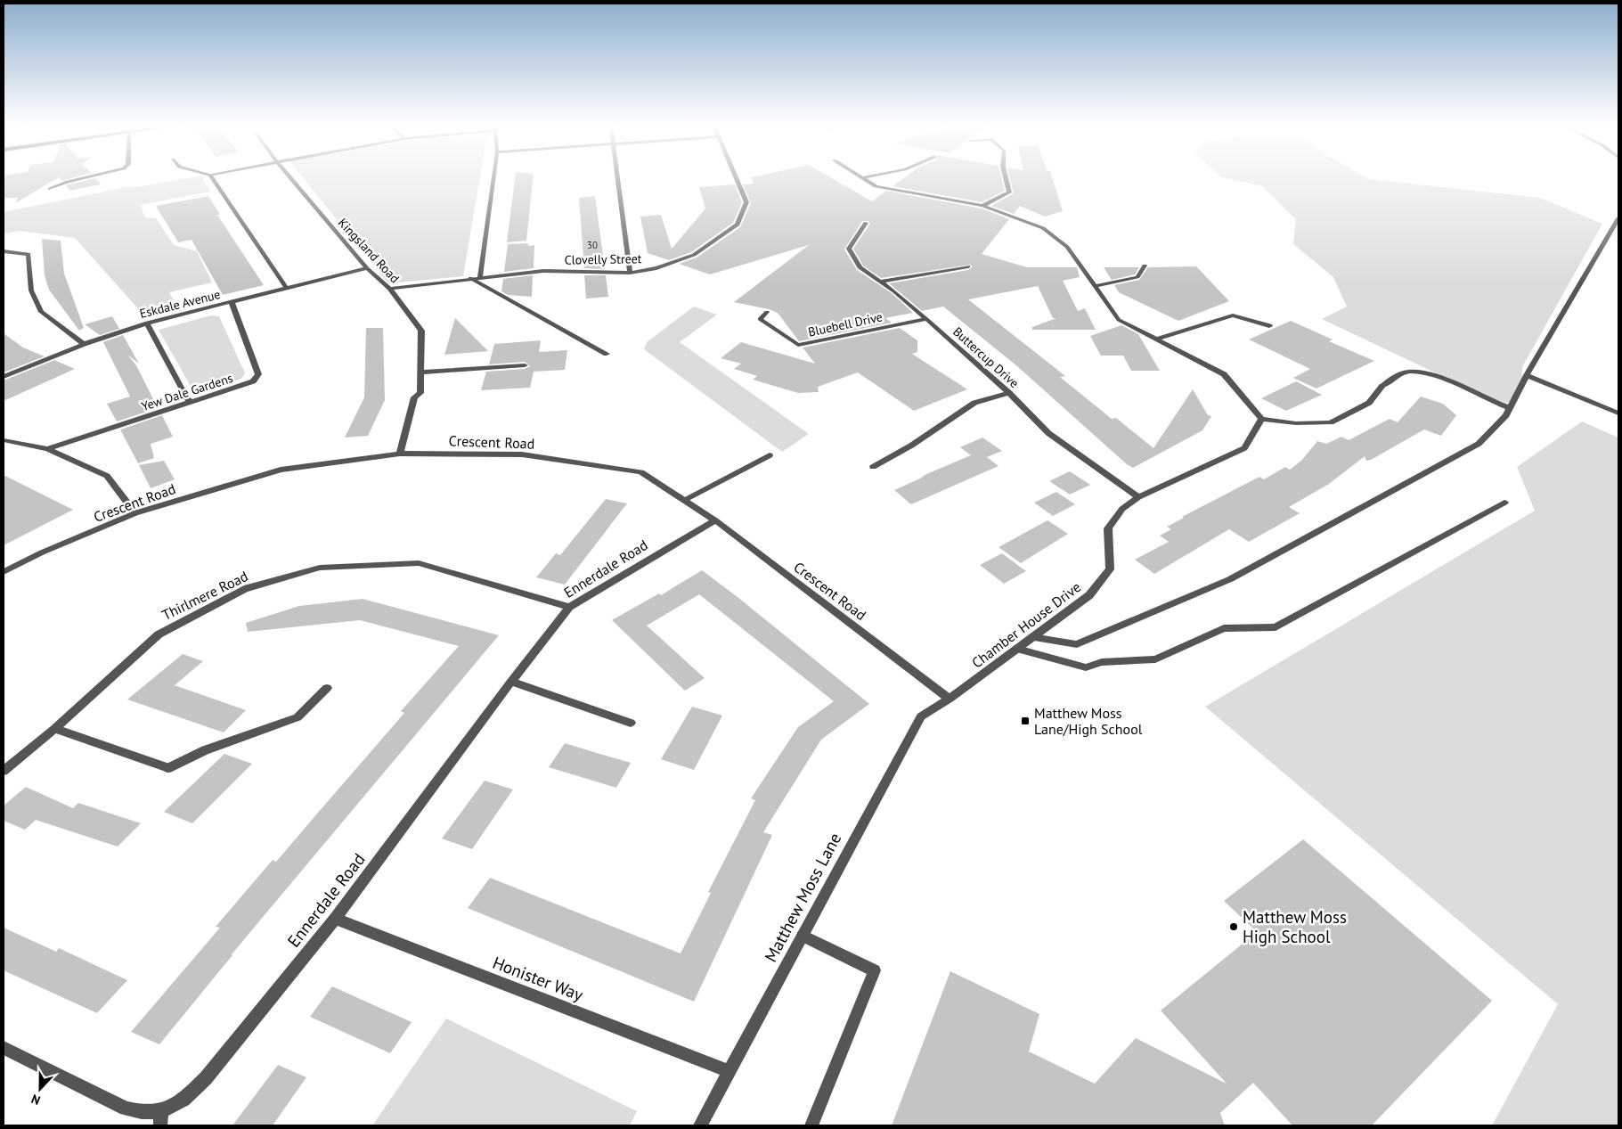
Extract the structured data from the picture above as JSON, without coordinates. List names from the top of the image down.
{
  "streets": {
    "street": [
      "Kingsland Road",
      "Clovelly Street",
      "Eskdale Avenue",
      "Bluebell Drive",
      "Buttercup Drive",
      "Yew Dale Gardens",
      "Crescent Road",
      "Ennerdale Road",
      "Thirlmere Road",
      "Chamber House Drive",
      "Matthew Moss Lane",
      "Honister Way"
    ]
  },
  "crossings": [
    ["Kingsland Road", "Clovelly Street"],
    ["Kingsland Road", "Eskdale Avenue"],
    ["Kingsland Road", "Crescent Road"],
    ["Eskdale Avenue", "Yew Dale Gardens"],
    ["Bluebell Drive", "Buttercup Drive"],
    ["Buttercup Drive", "Chamber House Drive"],
    ["Crescent Road", "Ennerdale Road"],
    ["Crescent Road", "Chamber House Drive"],
    ["Crescent Road", "Matthew Moss Lane"],
    ["Ennerdale Road", "Thirlmere Road"],
    ["Ennerdale Road", "Honister Way"],
    ["Chamber House Drive", "Matthew Moss Lane"],
    ["Matthew Moss Lane", "Honister Way"]
  ],
  "places": {
    "transit": ["Matthew Moss Lane/High School"],
    "other": ["Matthew Moss High School"]
  },
  "house_numbers": ["30"],
  "north": "bottom"
}
